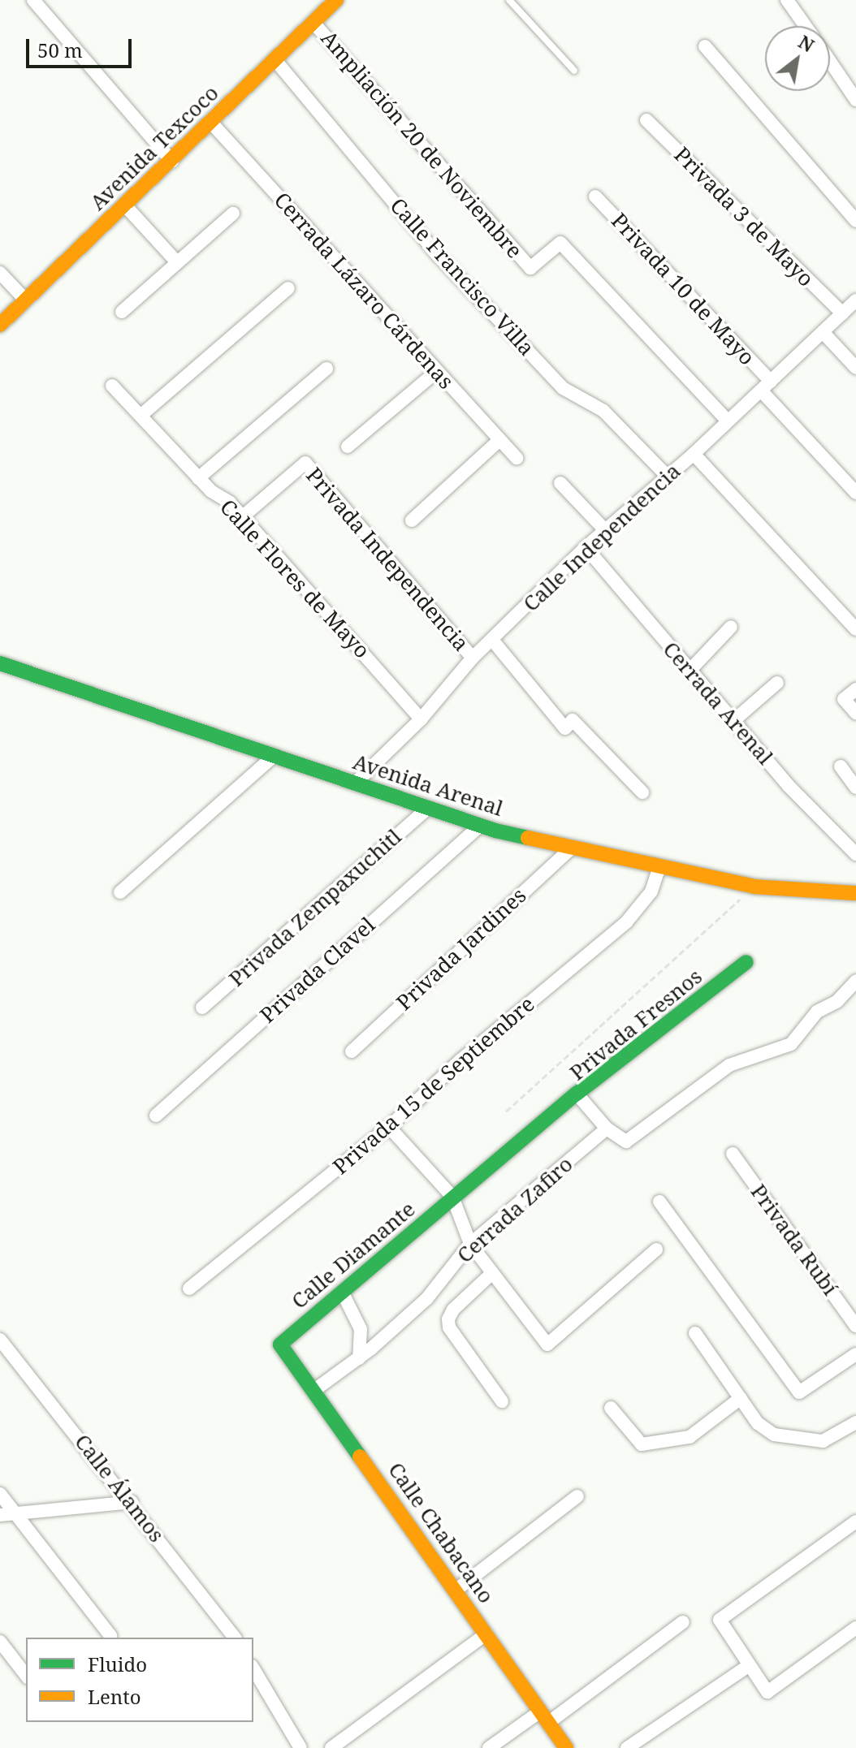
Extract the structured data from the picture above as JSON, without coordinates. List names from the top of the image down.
{
  "streets": {
    "main road": [
      "Avenida Texcoco",
      "Avenida Arenal",
      "Privada Fresnos",
      "Calle Diamante",
      "Calle Chabacano"
    ],
    "street": [
      "Ampliación 20 de Noviembre",
      "Privada 3 de Mayo",
      "Calle Francisco Villa",
      "Privada 10 de Mayo",
      "Cerrada Lázaro Cárdenas",
      "Calle Independencia",
      "Privada Independencia",
      "Calle Flores de Mayo",
      "Cerrada Arenal",
      "Privada Zempaxuchitl",
      "Privada Jardines",
      "Privada Clavel",
      "Privada 15 de Septiembre",
      "Cerrada Zafiro",
      "Privada Rubí",
      "Calle Álamos"
    ]
  },
  "crossings": [
    ["Ampliación 20 de Noviembre", "Avenida Texcoco"],
    ["Ampliación 20 de Noviembre", "Calle Independencia"],
    ["Avenida Texcoco", "Calle Francisco Villa"],
    ["Avenida Texcoco", "Cerrada Lázaro Cárdenas"],
    ["Privada 3 de Mayo", "Calle Independencia"],
    ["Calle Francisco Villa", "Calle Independencia"],
    ["Privada 10 de Mayo", "Calle Independencia"],
    ["Calle Independencia", "Privada Independencia"],
    ["Calle Independencia", "Calle Flores de Mayo"],
    ["Calle Independencia", "Cerrada Arenal"],
    ["Calle Independencia", "Avenida Arenal"],
    ["Privada Independencia", "Calle Flores de Mayo"],
    ["Avenida Arenal", "Privada Zempaxuchitl"],
    ["Avenida Arenal", "Privada Jardines"],
    ["Avenida Arenal", "Privada Clavel"],
    ["Avenida Arenal", "Privada 15 de Septiembre"],
    ["Privada Fresnos", "Cerrada Zafiro"],
    ["Privada Fresnos", "Calle Diamante"],
    ["Cerrada Zafiro", "Calle Chabacano"],
    ["Calle Diamante", "Calle Chabacano"]
  ],
  "legend": ["Fluido", "Lento"],
  "scale_bar": "50 m",
  "north": "top right"
}
